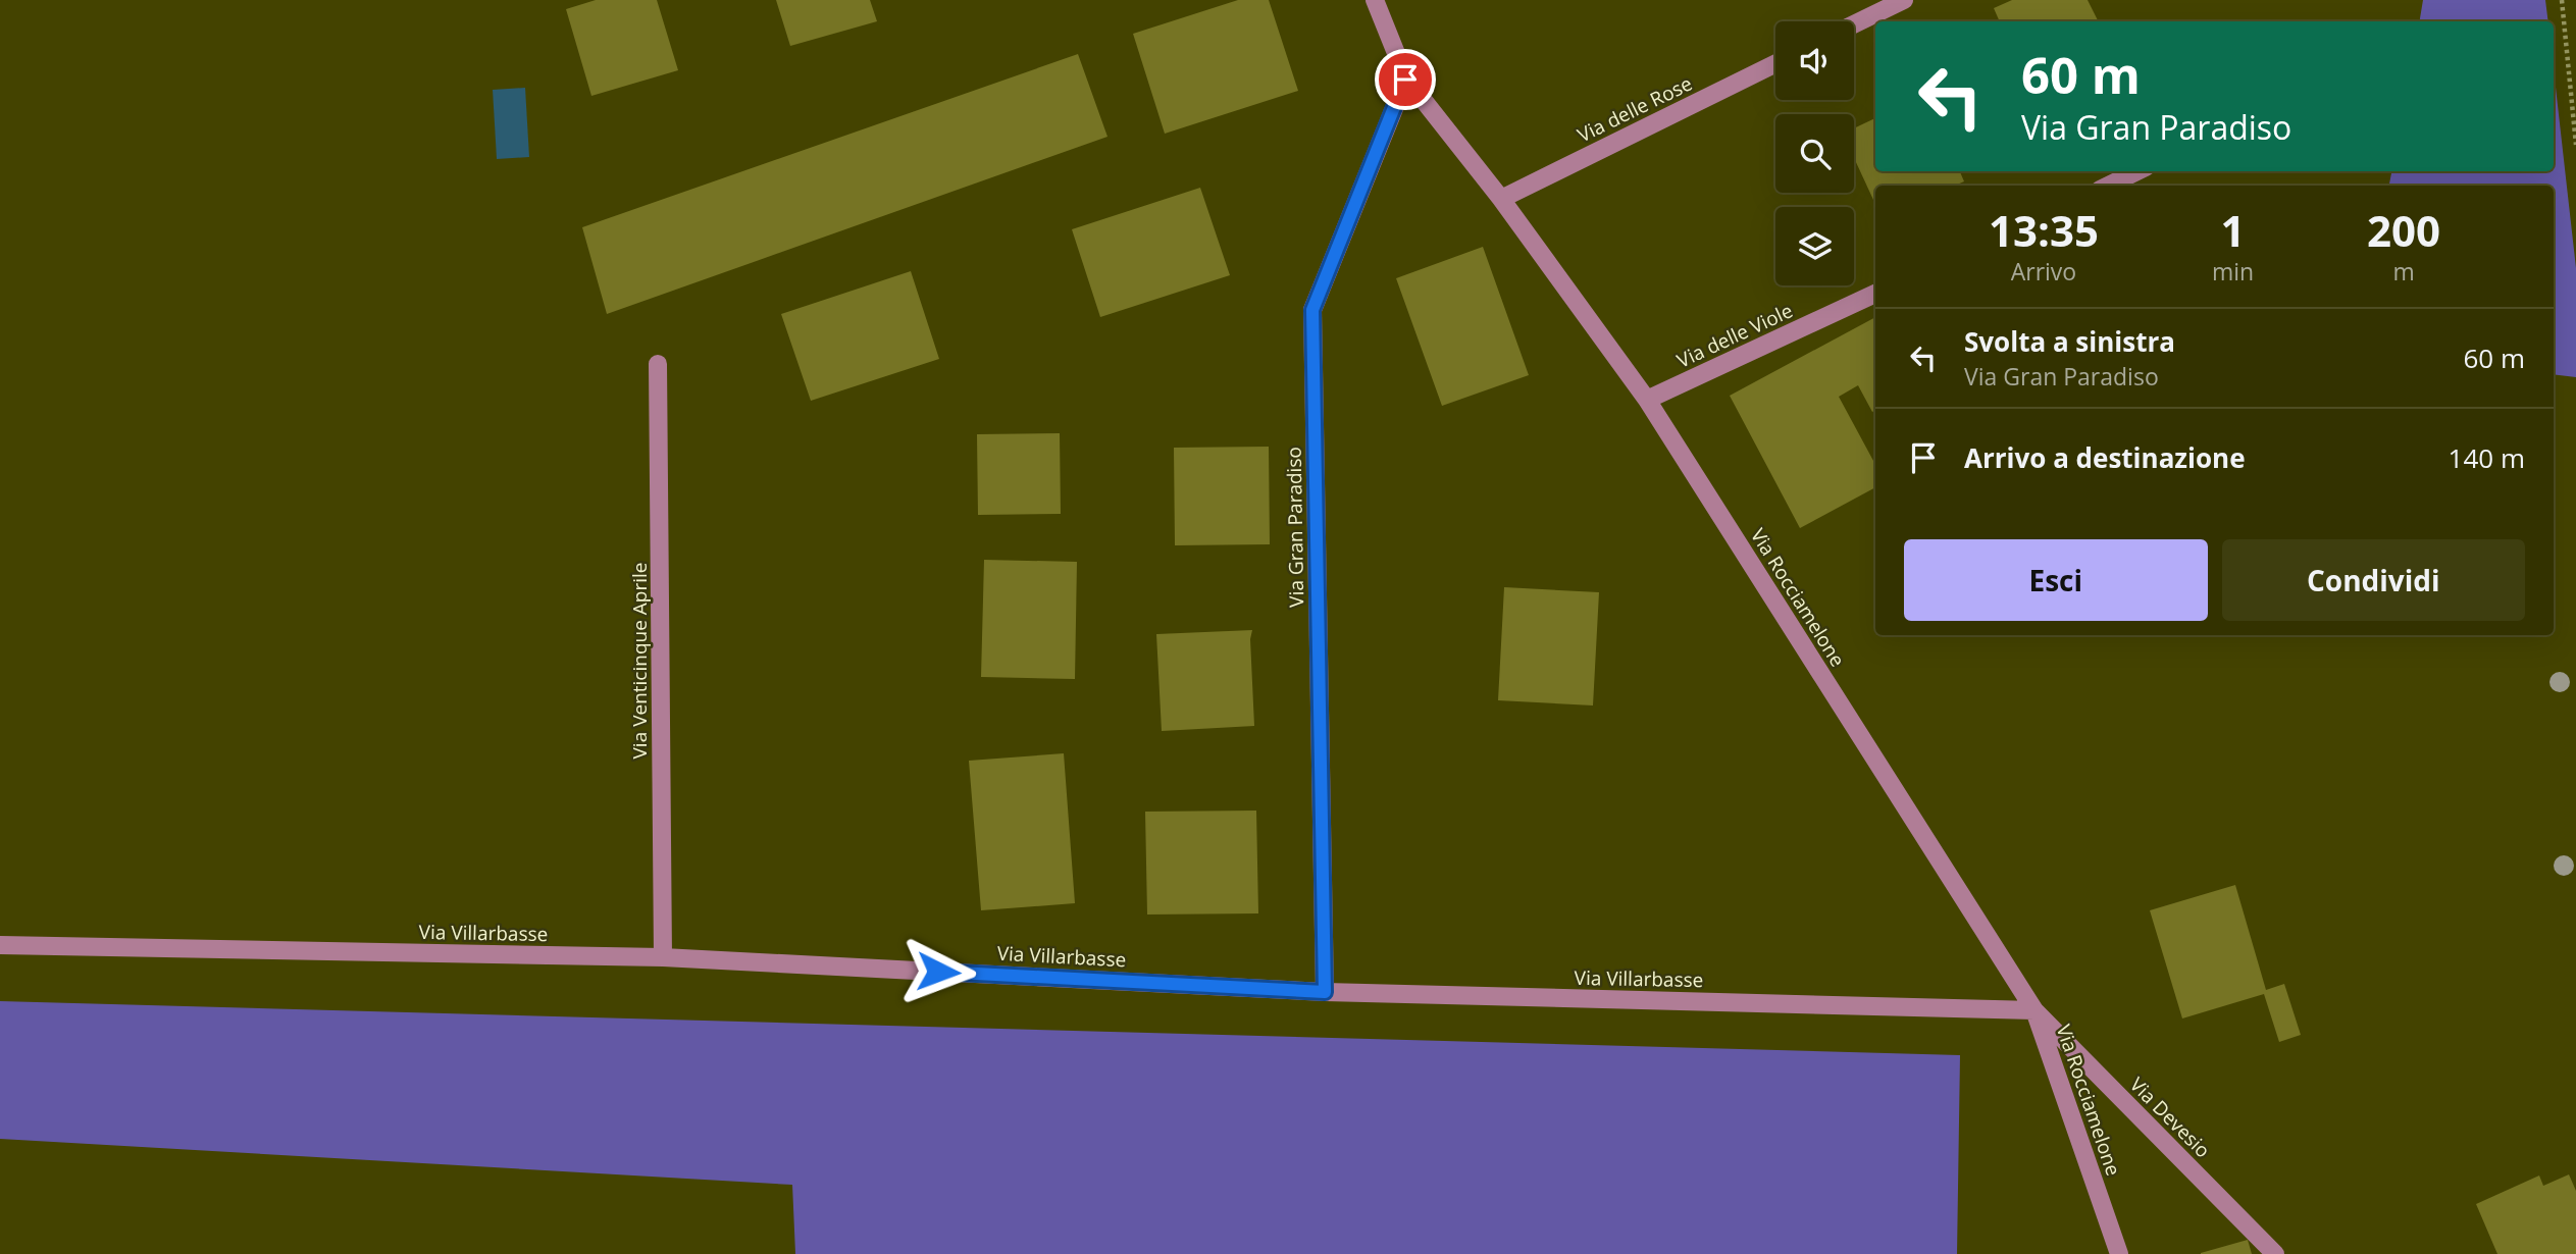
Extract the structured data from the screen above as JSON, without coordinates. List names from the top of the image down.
{
  "streets": {
    "street": [
      "Via delle Rose",
      "Via delle Viole",
      "Via Gran Paradiso",
      "Via Rocciamelone",
      "Via Venticinque Aprile",
      "Via Villarbasse",
      "Via Devesio"
    ]
  },
  "crossings": [
    ["Via delle Rose", "Via Rocciamelone"],
    ["Via delle Viole", "Via Rocciamelone"],
    ["Via Gran Paradiso", "Via Rocciamelone"],
    ["Via Gran Paradiso", "Via Villarbasse"],
    ["Via Rocciamelone", "Via Villarbasse"],
    ["Via Rocciamelone", "Via Devesio"],
    ["Via Venticinque Aprile", "Via Villarbasse"],
    ["Via Villarbasse", "Via Devesio"]
  ],
  "page": {
    "turn": ["60 m", "Via Gran Paradiso"],
    "eta": [
      "13:35",
      "Arrivo",
      "1",
      "min",
      "200",
      "m"
    ],
    "list": [
      {
        "name": "Svolta a sinistra",
        "note": "Via Gran Paradiso",
        "value": "60 m"
      },
      {
        "name": "Arrivo a destinazione",
        "value": "140 m"
      }
    ],
    "buttons": ["Esci", "Condividi"]
  }
}
